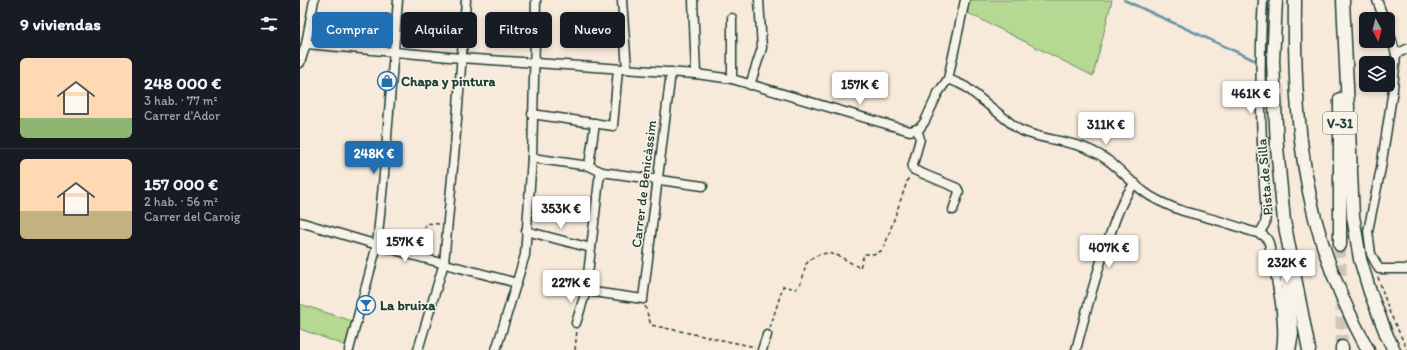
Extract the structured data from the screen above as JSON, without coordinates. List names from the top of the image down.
{
  "streets": {
    "highway": ["V-31", "Pista de Silla"],
    "street": ["Carrer de Benicàssim"]
  },
  "places": {
    "shop": ["Chapa y pintura"],
    "bar": ["La bruixa"]
  },
  "north": "bottom",
  "page": {
    "heading": "9 viviendas",
    "chip": [
      "Comprar",
      "Alquilar",
      "Filtros",
      "Nuevo"
    ],
    "list": [
      {
        "name": "248 000 €",
        "note": "3 hab. · 77 m² · Carrer d'Ador"
      },
      {
        "name": "157 000 €",
        "note": "2 hab. · 56 m² · Carrer del Caroig"
      }
    ],
    "price": [
      "157K €",
      "461K €",
      "311K €",
      "248K €",
      "353K €",
      "157K €",
      "407K €",
      "232K €",
      "227K €"
    ]
  }
}
